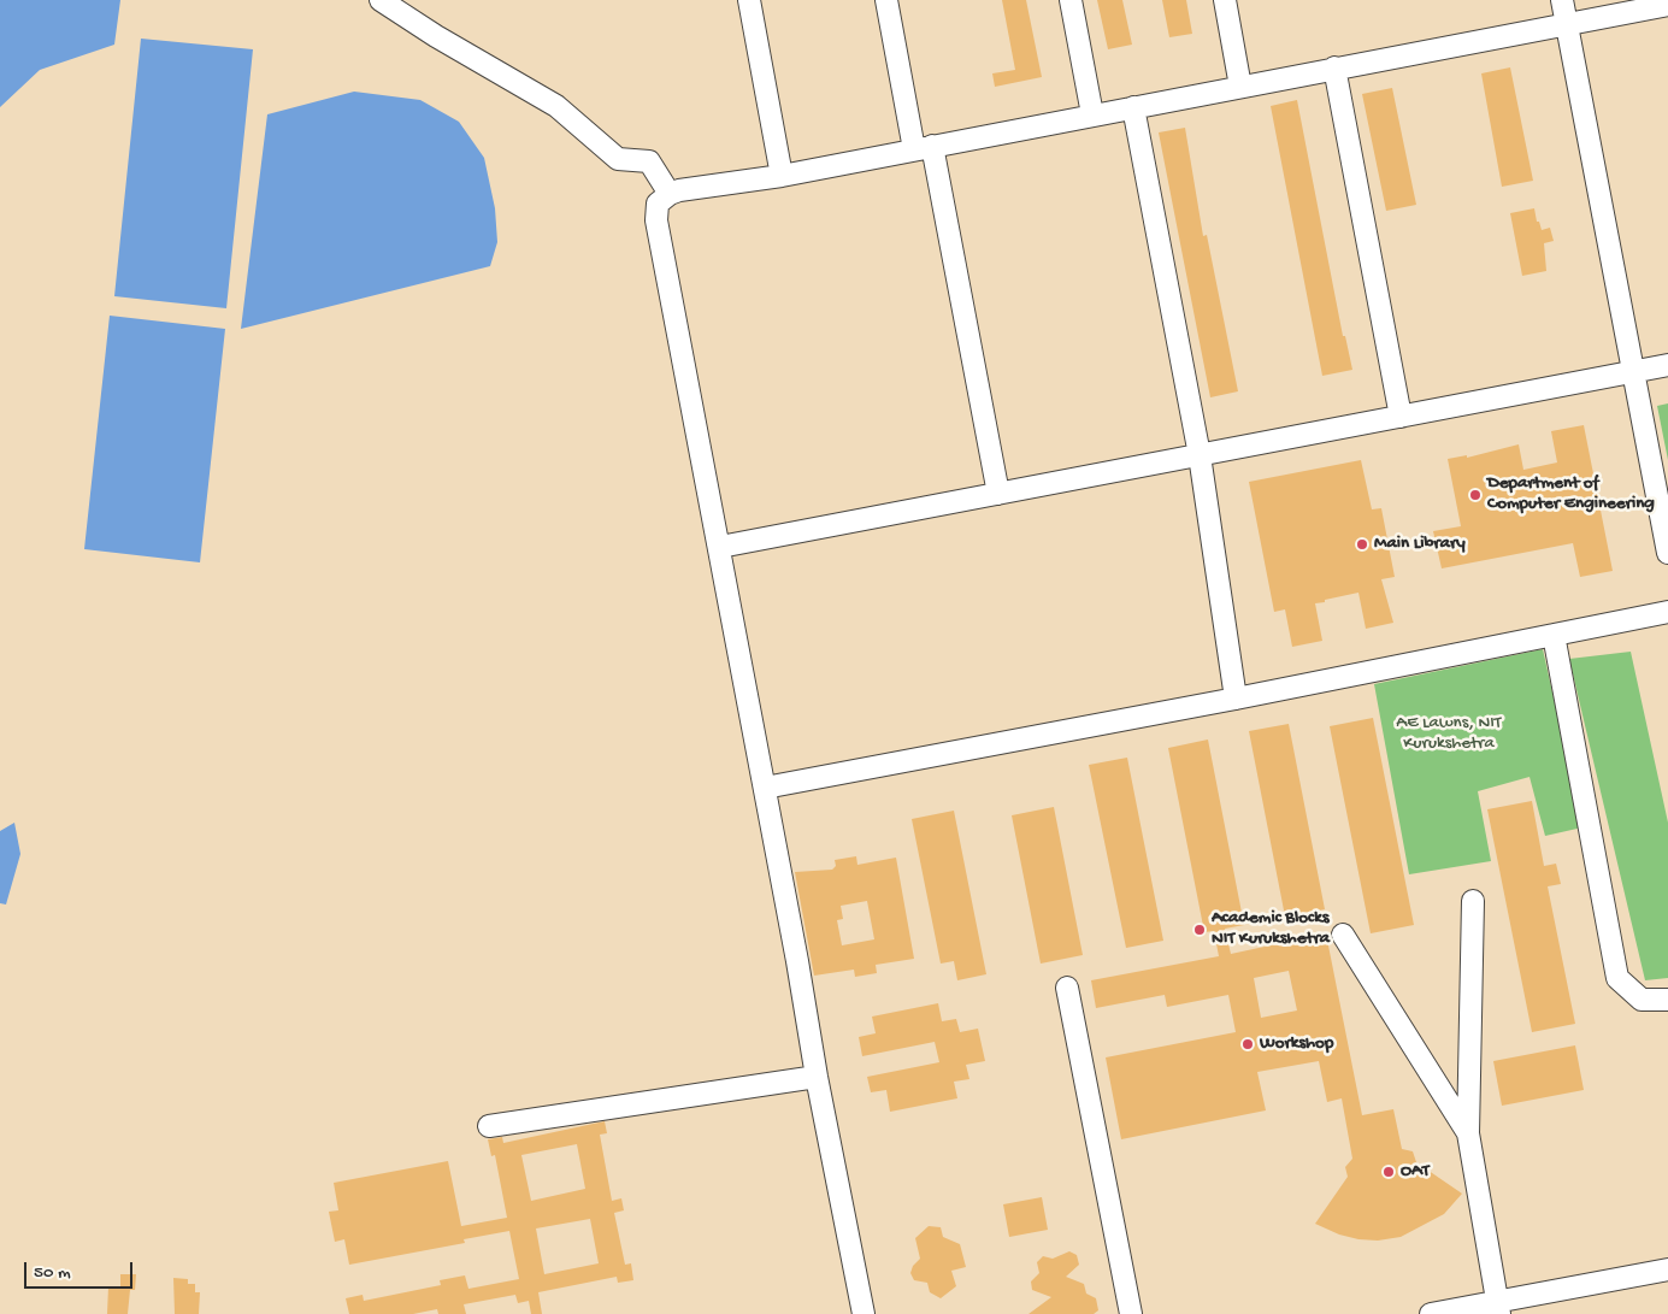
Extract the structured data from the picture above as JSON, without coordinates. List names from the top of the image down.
{
  "parks": ["AE Lawns, NIT Kurukshetra"],
  "places": [
    "Department of Computer Engineering",
    "Main Library",
    "Academic Blocks NIT Kurukshetra",
    "Workshop",
    "OAT"
  ],
  "scale_bar": "50 m"
}
